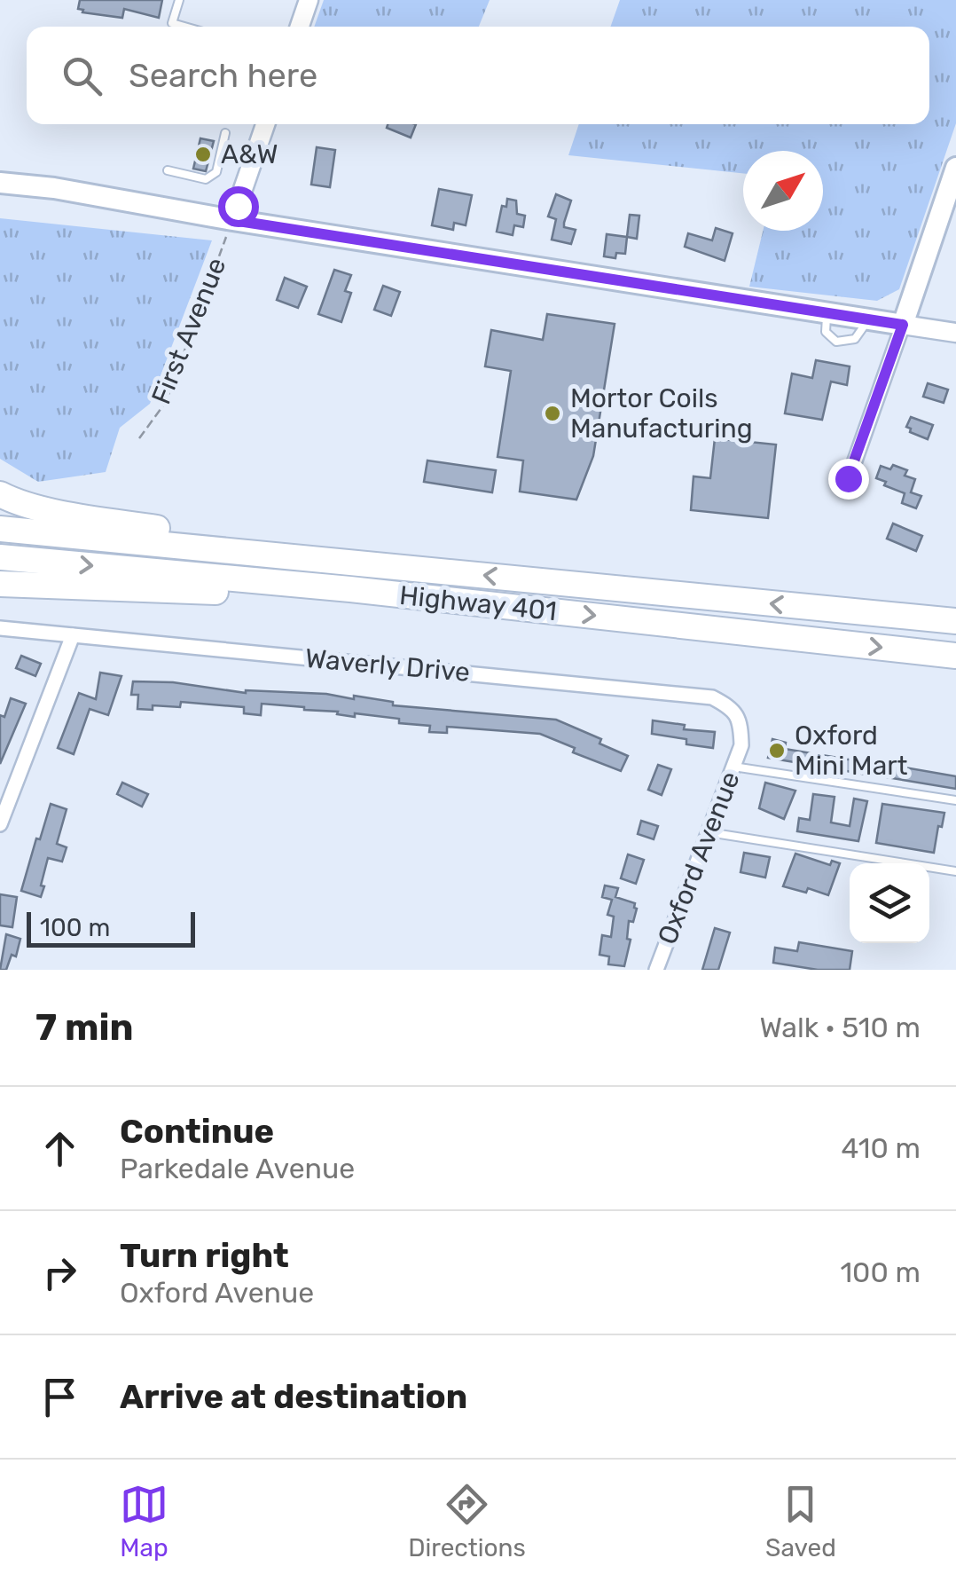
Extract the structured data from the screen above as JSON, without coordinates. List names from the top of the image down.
{
  "streets": {
    "highway": ["Highway 401"],
    "street": ["Waverly Drive", "Oxford Avenue"],
    "path": ["First Avenue"]
  },
  "crossings": [
    ["Waverly Drive", "Oxford Avenue"]
  ],
  "places": ["A&W", "Mortor Coils Manufacturing", "Oxford Mini Mart"],
  "scale_bar": "100 m",
  "north": "top right",
  "page": {
    "search": "Search here",
    "scale": "100 m",
    "heading": ["7 min", "Walk · 510 m"],
    "list": [
      ["Continue", "Parkedale Avenue", "410 m"],
      ["Turn right", "Oxford Avenue", "100 m"],
      "Arrive at destination"
    ],
    "nav": ["Map", "Directions", "Saved"]
  }
}
